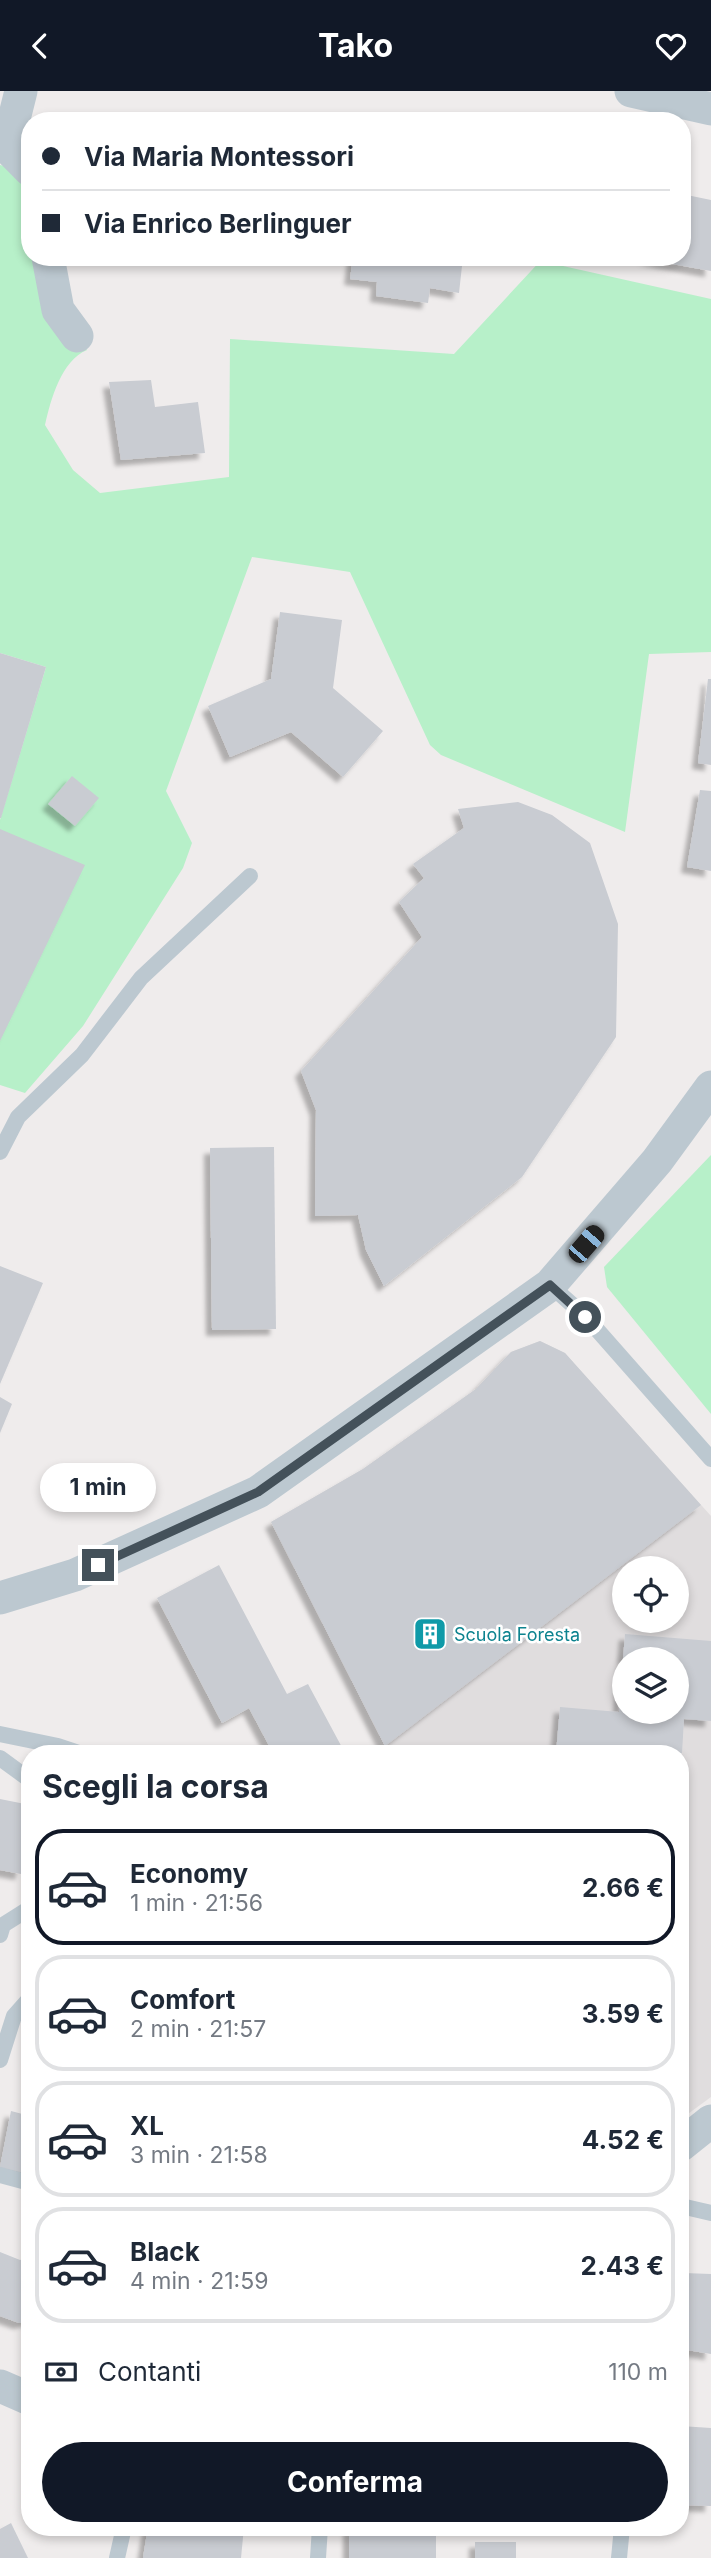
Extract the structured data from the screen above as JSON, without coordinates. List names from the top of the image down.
{
  "places": {
    "building": ["Scuola Foresta"]
  },
  "page": {
    "header": "Tako",
    "banner": ["Via Maria Montessori", "Via Enrico Berlinguer"],
    "bubble": "1 min",
    "heading": "Scegli la corsa",
    "list": [
      {
        "name": "Economy",
        "note": "1 min · 21:56",
        "value": "2.66 €"
      },
      {
        "name": "Comfort",
        "note": "2 min · 21:57",
        "value": "3.59 €"
      },
      {
        "name": "XL",
        "note": "3 min · 21:58",
        "value": "4.52 €"
      },
      {
        "name": "Black",
        "note": "4 min · 21:59",
        "value": "2.43 €"
      }
    ],
    "pay": ["Contanti", "110 m"],
    "buttons": "Conferma"
  }
}
